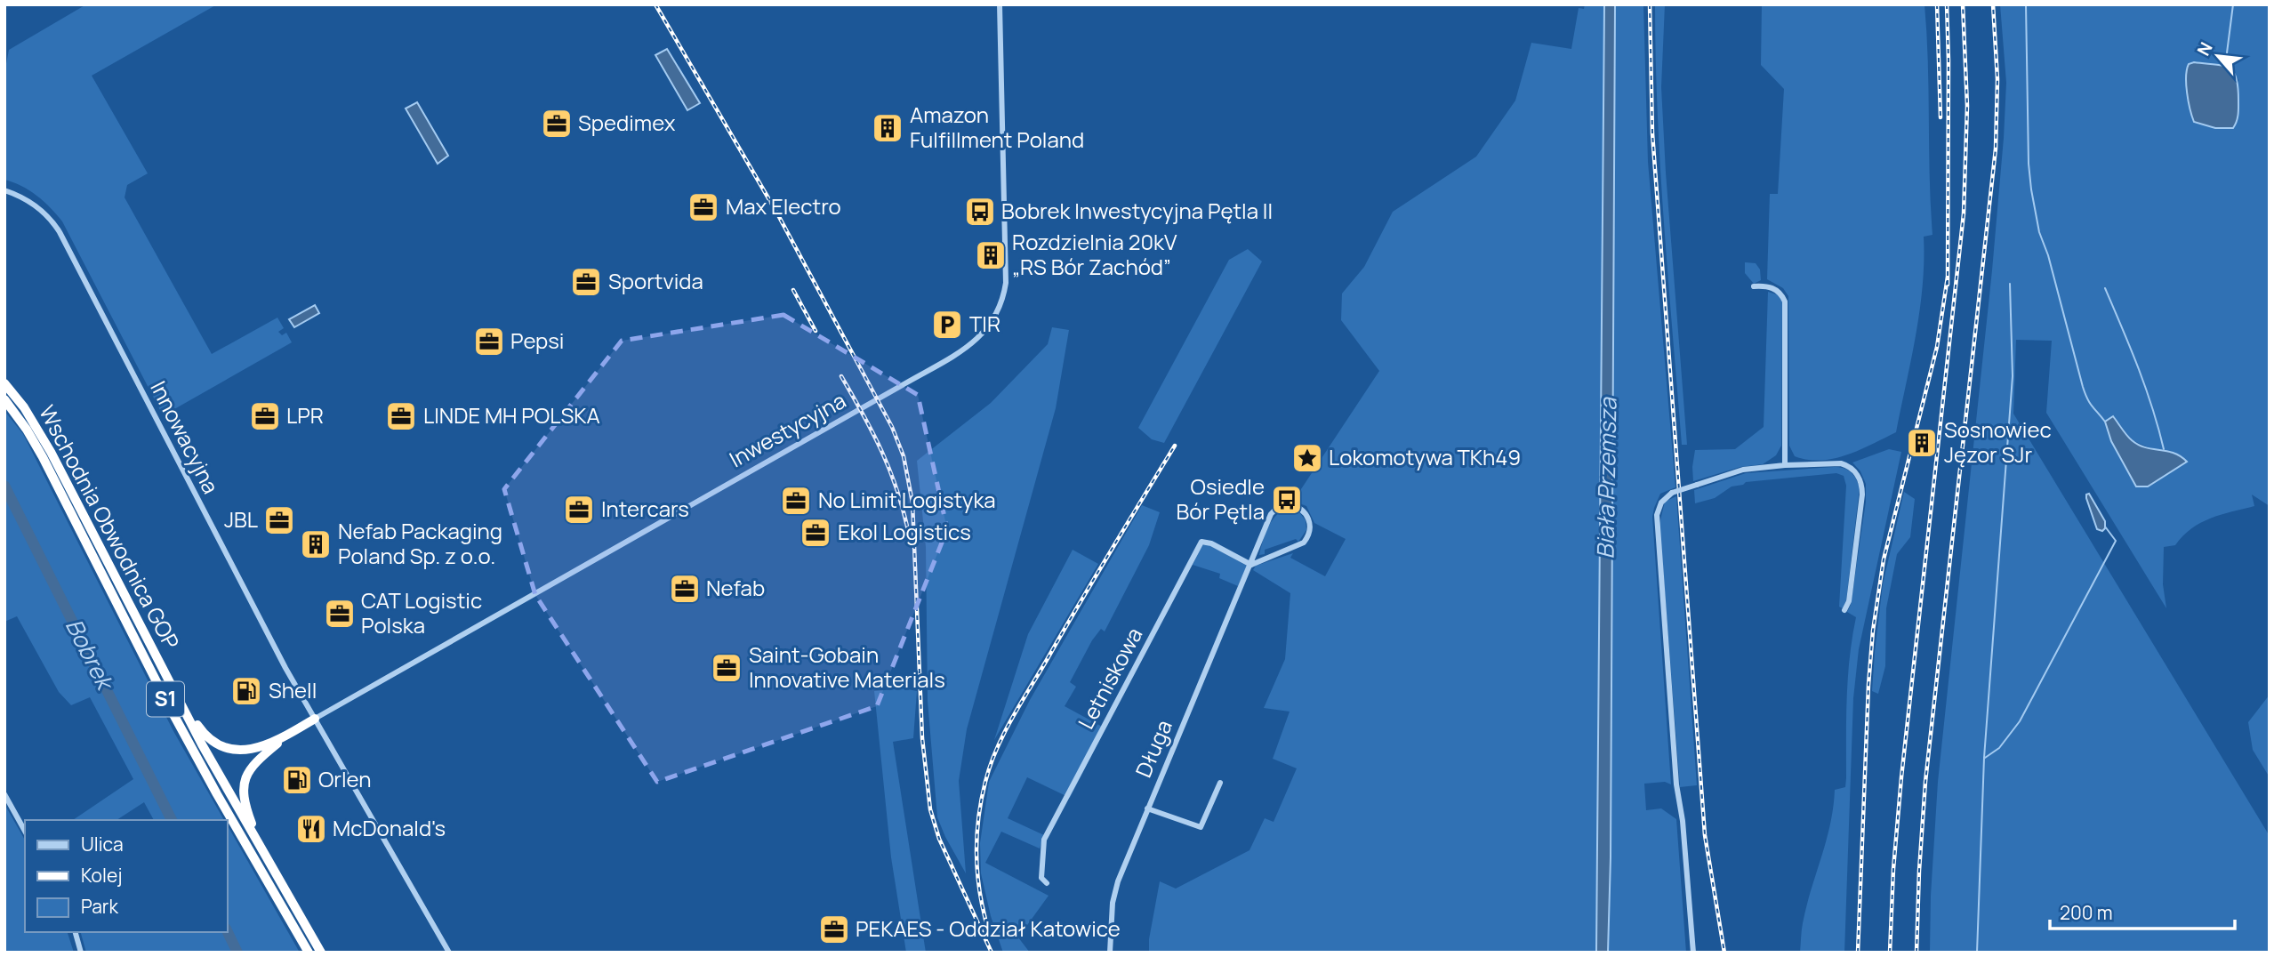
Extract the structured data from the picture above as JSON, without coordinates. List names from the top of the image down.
{
  "streets": {
    "highway": ["Wschodnia Obwodnica GOP", "S1"],
    "street": [
      "Inwestycyjna",
      "Innowacyjna",
      "Letniskowa",
      "Długa"
    ]
  },
  "crossings": [
    ["Inwestycyjna", "Innowacyjna"],
    ["Letniskowa", "Długa"]
  ],
  "water": ["Biała Przemsza", "Bobrek"],
  "places": {
    "office": [
      "Spedimex",
      "Max Electro",
      "Sportvida",
      "Pepsi",
      "LPR",
      "LINDE MH POLSKA",
      "No Limit Logistyka",
      "Intercars",
      "JBL",
      "Ekol Logistics",
      "Nefab",
      "CAT Logistic Polska",
      "Saint-Gobain Innovative Materials",
      "PEKAES - Oddział Katowice"
    ],
    "building": [
      "Amazon Fulfillment Poland",
      "Rozdzielnia 20kV „RS Bór Zachód”",
      "Sosnowiec Jęzor SJr",
      "Nefab Packaging Poland Sp. z o.o."
    ],
    "bus stop": ["Bobrek Inwestycyjna Pętla II", "Osiedle Bór Pętla"],
    "parking": ["TIR"],
    "place": ["Lokomotywa TKh49"],
    "fuel station": ["Shell", "Orlen"],
    "restaurant": ["McDonald's"]
  },
  "legend": ["Ulica", "Kolej", "Park"],
  "scale_bar": "200 m",
  "north": "top left"
}
